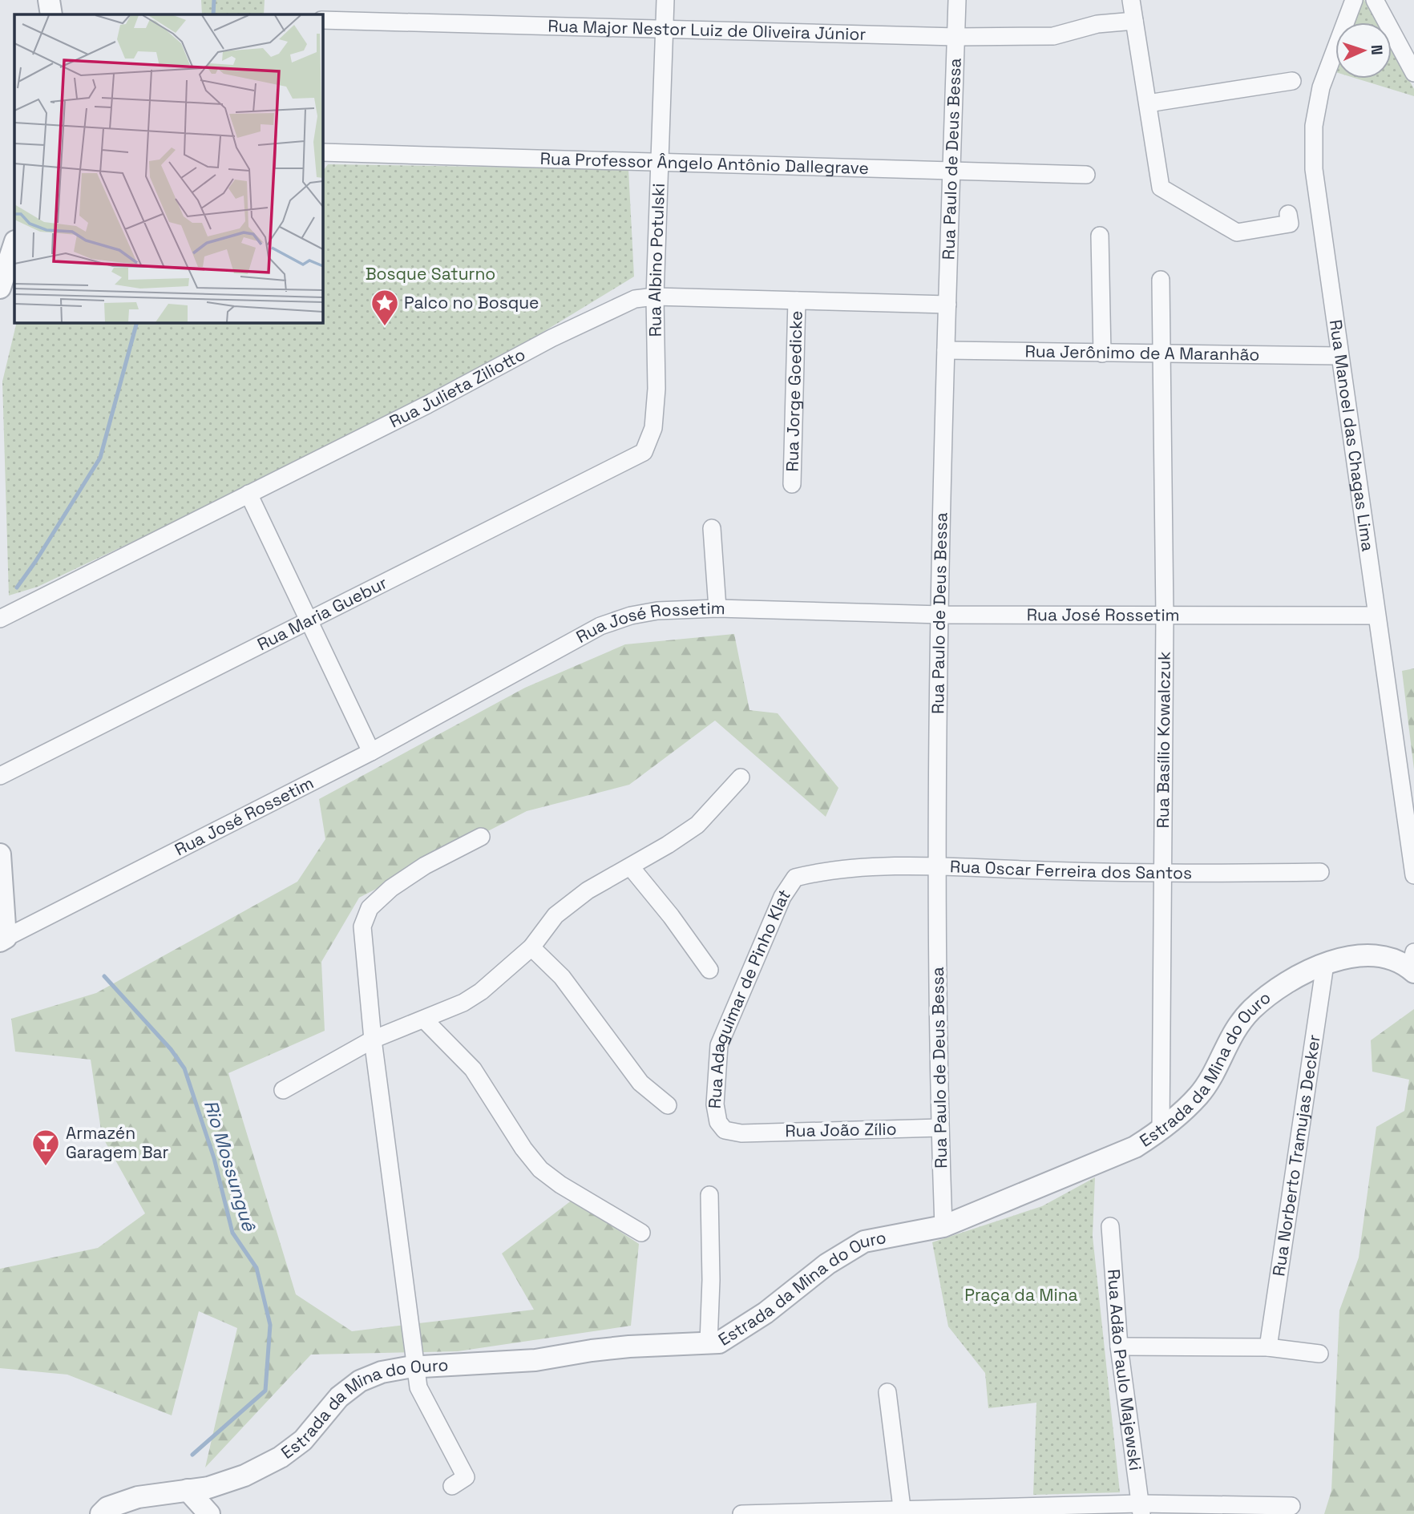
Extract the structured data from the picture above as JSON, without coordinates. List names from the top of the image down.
{
  "streets": {
    "street": [
      "Rua Major Nestor Luiz de Oliveira Júnior",
      "Rua Paulo de Deus Bessa",
      "Rua Professor Ângelo Antônio Dallegrave",
      "Rua Albino Potulski",
      "Rua Jerônimo de A Maranhão",
      "Rua Julieta Ziliotto",
      "Rua Jorge Goedicke",
      "Rua Manoel das Chagas Lima",
      "Rua Maria Guebur",
      "Rua José Rossetim",
      "Rua Basílio Kowalczuk",
      "Rua Oscar Ferreira dos Santos",
      "Rua Adaguimar de Pinho Klat",
      "Estrada da Mina do Ouro",
      "Rua João Zílio",
      "Rua Norberto Tramujas Decker",
      "Rua Adão Paulo Majewski"
    ]
  },
  "crossings": [
    ["Rua Major Nestor Luiz de Oliveira Júnior", "Rua Paulo de Deus Bessa"],
    ["Rua Major Nestor Luiz de Oliveira Júnior", "Rua Albino Potulski"],
    ["Rua Paulo de Deus Bessa", "Rua Professor Ângelo Antônio Dallegrave"],
    ["Rua Paulo de Deus Bessa", "Rua Jerônimo de A Maranhão"],
    ["Rua Paulo de Deus Bessa", "Rua Julieta Ziliotto"],
    ["Rua Paulo de Deus Bessa", "Rua José Rossetim"],
    ["Rua Paulo de Deus Bessa", "Rua Oscar Ferreira dos Santos"],
    ["Rua Paulo de Deus Bessa", "Estrada da Mina do Ouro"],
    ["Rua Paulo de Deus Bessa", "Rua João Zílio"],
    ["Rua Professor Ângelo Antônio Dallegrave", "Rua Albino Potulski"],
    ["Rua Albino Potulski", "Rua Julieta Ziliotto"],
    ["Rua Albino Potulski", "Rua Maria Guebur"],
    ["Rua Jerônimo de A Maranhão", "Rua Manoel das Chagas Lima"],
    ["Rua Jerônimo de A Maranhão", "Rua Basílio Kowalczuk"],
    ["Rua Julieta Ziliotto", "Rua Jorge Goedicke"],
    ["Rua Manoel das Chagas Lima", "Rua José Rossetim"],
    ["Rua José Rossetim", "Rua Basílio Kowalczuk"],
    ["Rua Basílio Kowalczuk", "Rua Oscar Ferreira dos Santos"],
    ["Rua Basílio Kowalczuk", "Estrada da Mina do Ouro"],
    ["Rua Oscar Ferreira dos Santos", "Rua Adaguimar de Pinho Klat"],
    ["Rua Adaguimar de Pinho Klat", "Rua João Zílio"],
    ["Estrada da Mina do Ouro", "Rua Norberto Tramujas Decker"]
  ],
  "water": ["Rio Mossunguê"],
  "parks": ["Bosque Saturno", "Praça da Mina"],
  "places": {
    "place": ["Palco no Bosque"],
    "bar": ["Armazén Garagem Bar"]
  },
  "north": "right"
}
